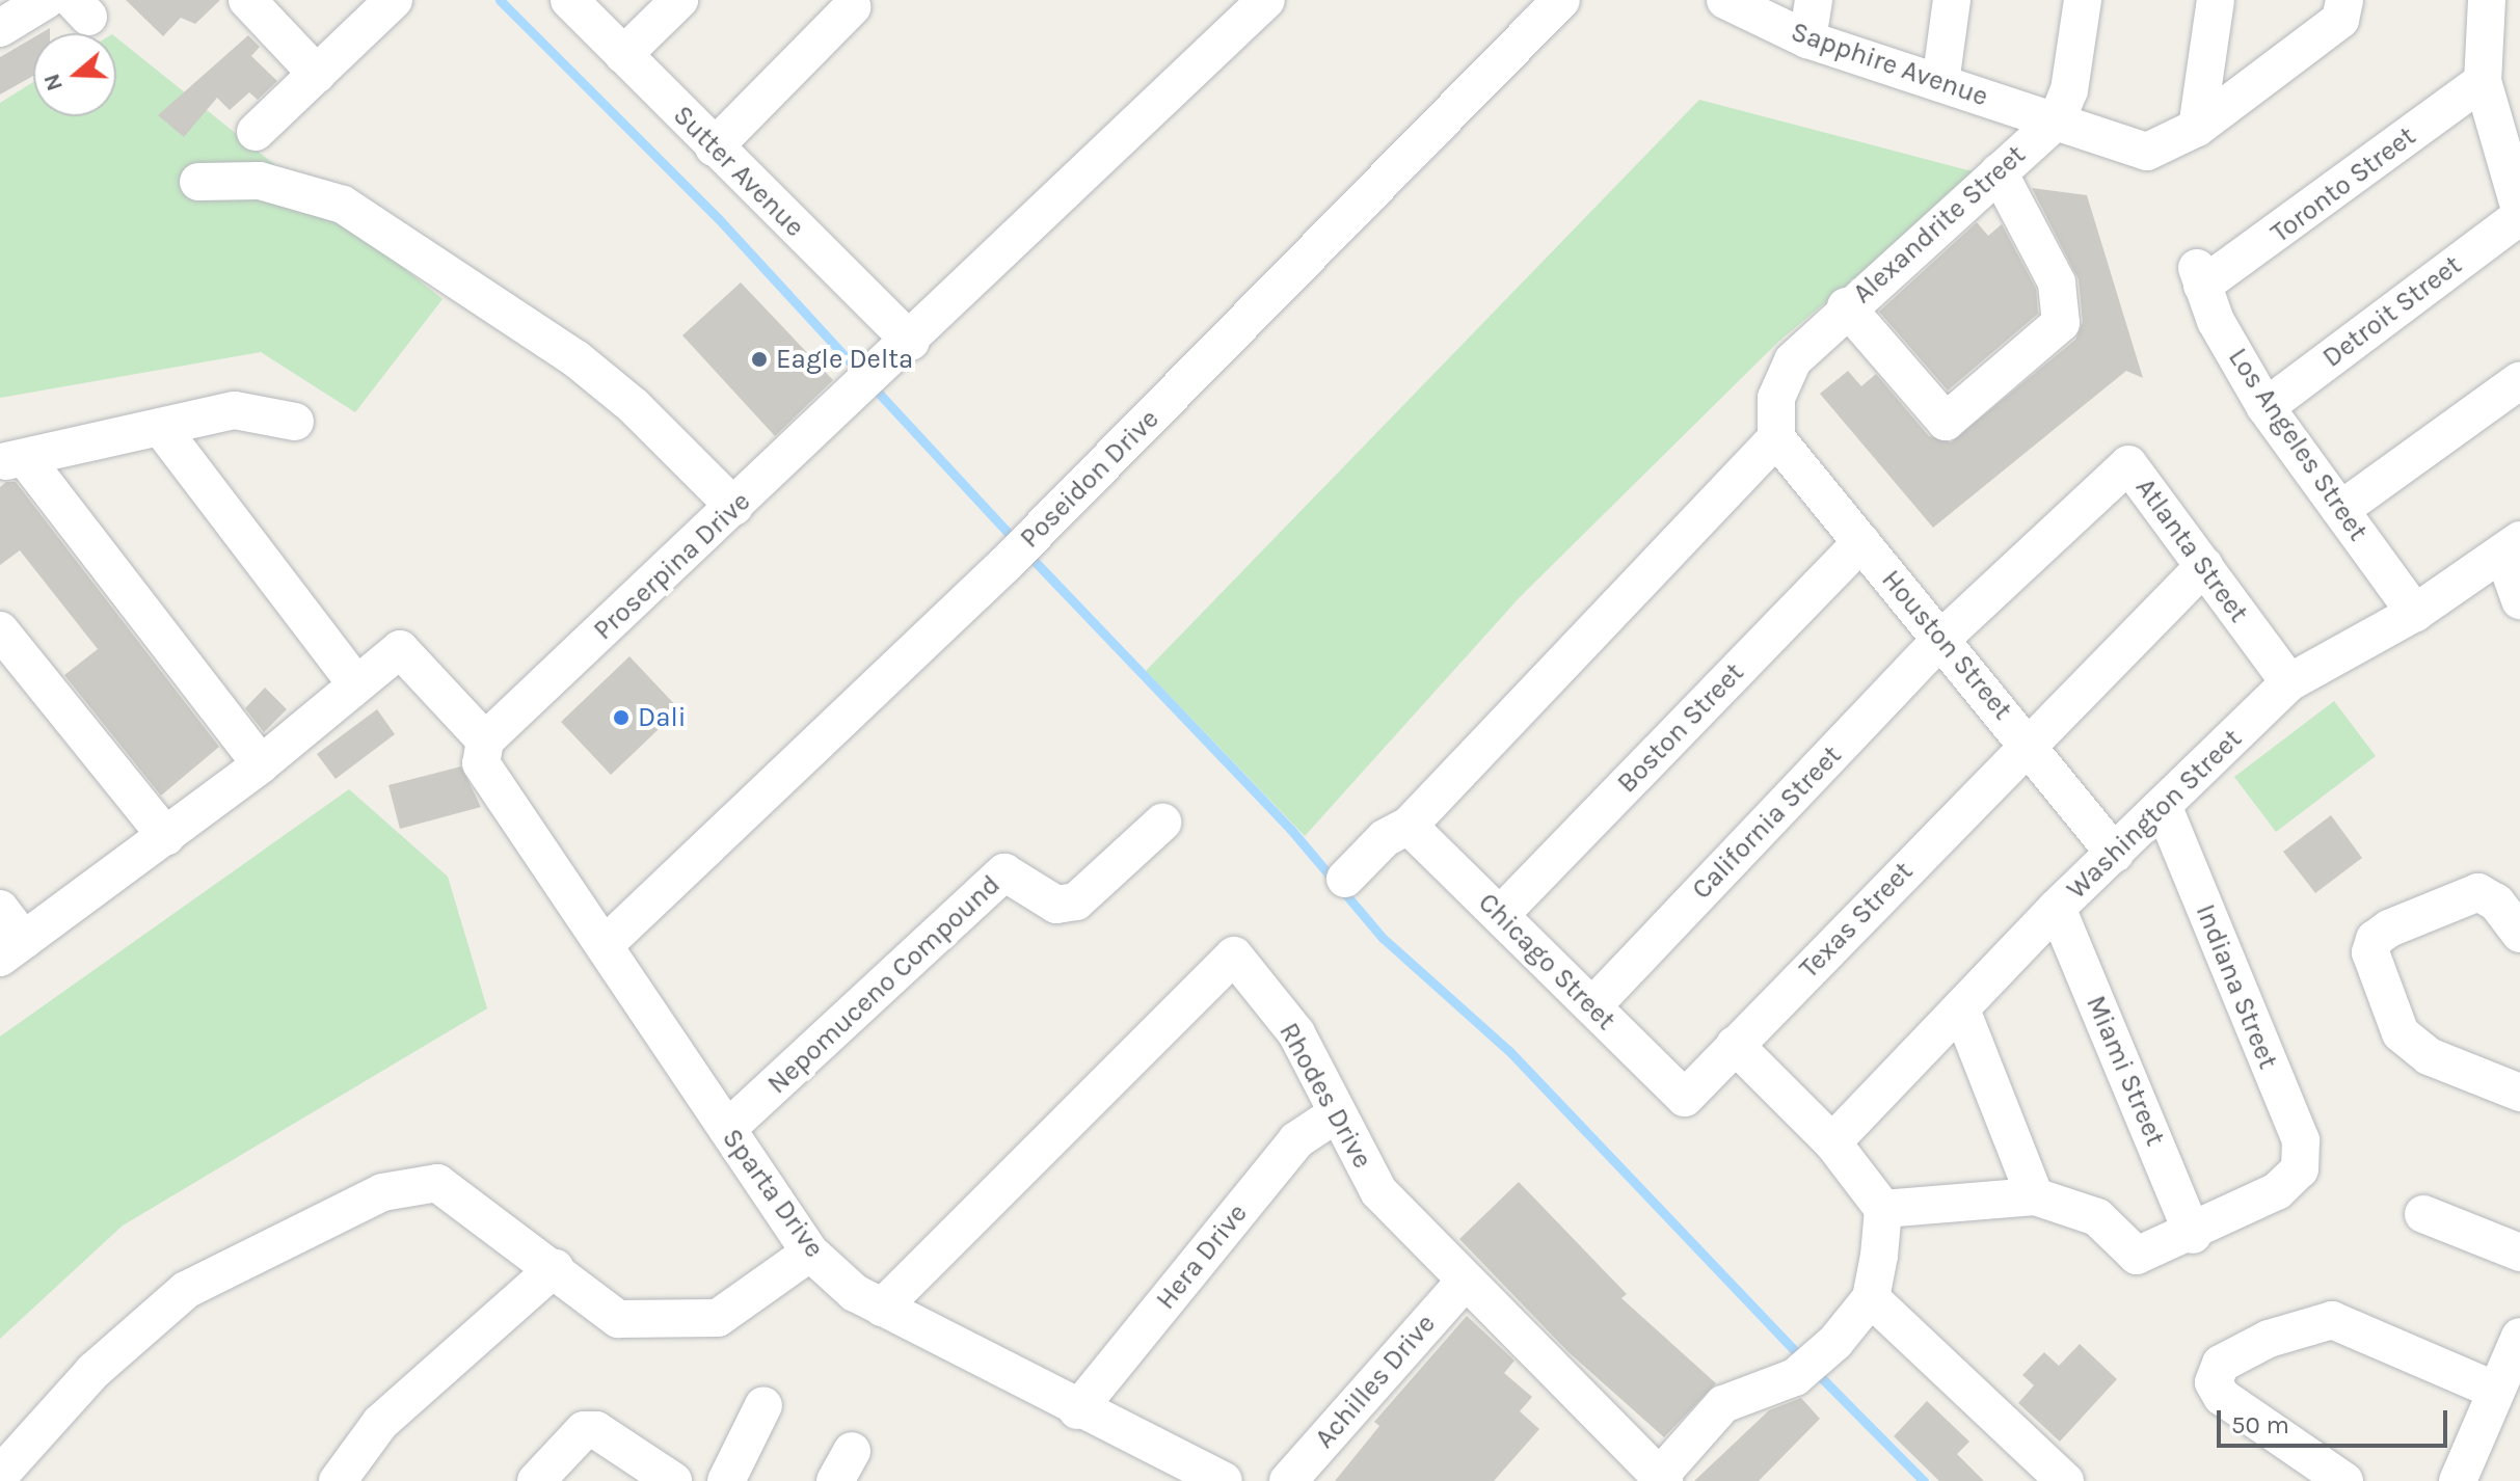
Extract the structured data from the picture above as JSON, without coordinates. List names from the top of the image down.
{
  "streets": {
    "street": [
      "Sapphire Avenue",
      "Sutter Avenue",
      "Toronto Street",
      "Alexandrite Street",
      "Detroit Street",
      "Los Angeles Street",
      "Poseidon Drive",
      "Atlanta Street",
      "Proserpina Drive",
      "Houston Street",
      "Boston Street",
      "Washington Street",
      "California Street",
      "Texas Street",
      "Chicago Street",
      "Nepomuceno Compound",
      "Indiana Street",
      "Miami Street",
      "Rhodes Drive",
      "Sparta Drive",
      "Hera Drive",
      "Achilles Drive"
    ]
  },
  "crossings": [
    ["Sapphire Avenue", "Alexandrite Street"],
    ["Sutter Avenue", "Proserpina Drive"],
    ["Toronto Street", "Los Angeles Street"],
    ["Alexandrite Street", "Houston Street"],
    ["Detroit Street", "Los Angeles Street"],
    ["Los Angeles Street", "Washington Street"],
    ["Poseidon Drive", "Sparta Drive"],
    ["Atlanta Street", "Houston Street"],
    ["Atlanta Street", "Washington Street"],
    ["Atlanta Street", "California Street"],
    ["Atlanta Street", "Texas Street"],
    ["Proserpina Drive", "Sparta Drive"],
    ["Houston Street", "Boston Street"],
    ["Houston Street", "Washington Street"],
    ["Houston Street", "California Street"],
    ["Houston Street", "Texas Street"],
    ["Boston Street", "Chicago Street"],
    ["Washington Street", "Indiana Street"],
    ["Washington Street", "Miami Street"],
    ["California Street", "Chicago Street"],
    ["Texas Street", "Chicago Street"],
    ["Nepomuceno Compound", "Sparta Drive"],
    ["Indiana Street", "Miami Street"],
    ["Rhodes Drive", "Sparta Drive"],
    ["Rhodes Drive", "Hera Drive"],
    ["Rhodes Drive", "Achilles Drive"],
    ["Sparta Drive", "Hera Drive"]
  ],
  "places": ["Eagle Delta", "Dali"],
  "scale_bar": "50 m",
  "north": "left"
}
